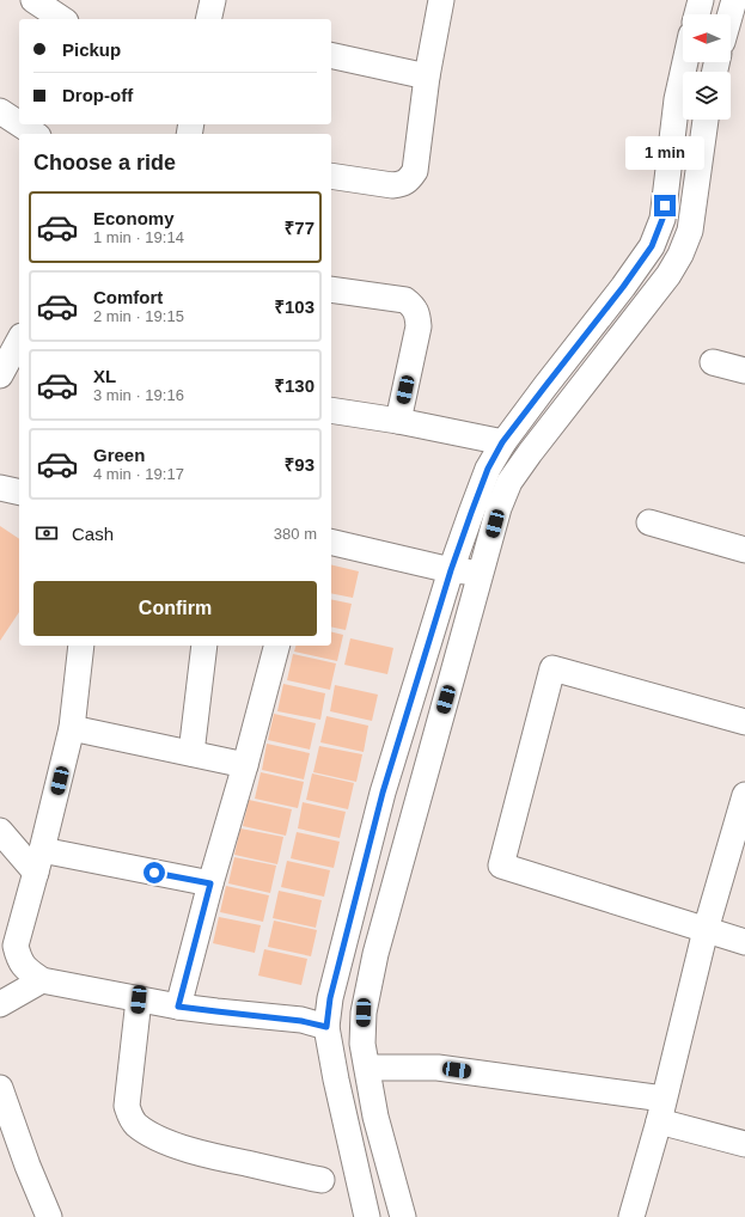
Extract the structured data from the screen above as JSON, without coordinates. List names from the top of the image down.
{
  "north": "left",
  "page": {
    "banner": ["Pickup", "Drop-off"],
    "heading": "Choose a ride",
    "bubble": "1 min",
    "list": [
      {
        "name": "Economy",
        "note": "1 min · 19:14",
        "value": "₹77"
      },
      {
        "name": "Comfort",
        "note": "2 min · 19:15",
        "value": "₹103"
      },
      {
        "name": "XL",
        "note": "3 min · 19:16",
        "value": "₹130"
      },
      {
        "name": "Green",
        "note": "4 min · 19:17",
        "value": "₹93"
      }
    ],
    "pay": ["Cash", "380 m"],
    "buttons": "Confirm"
  }
}
